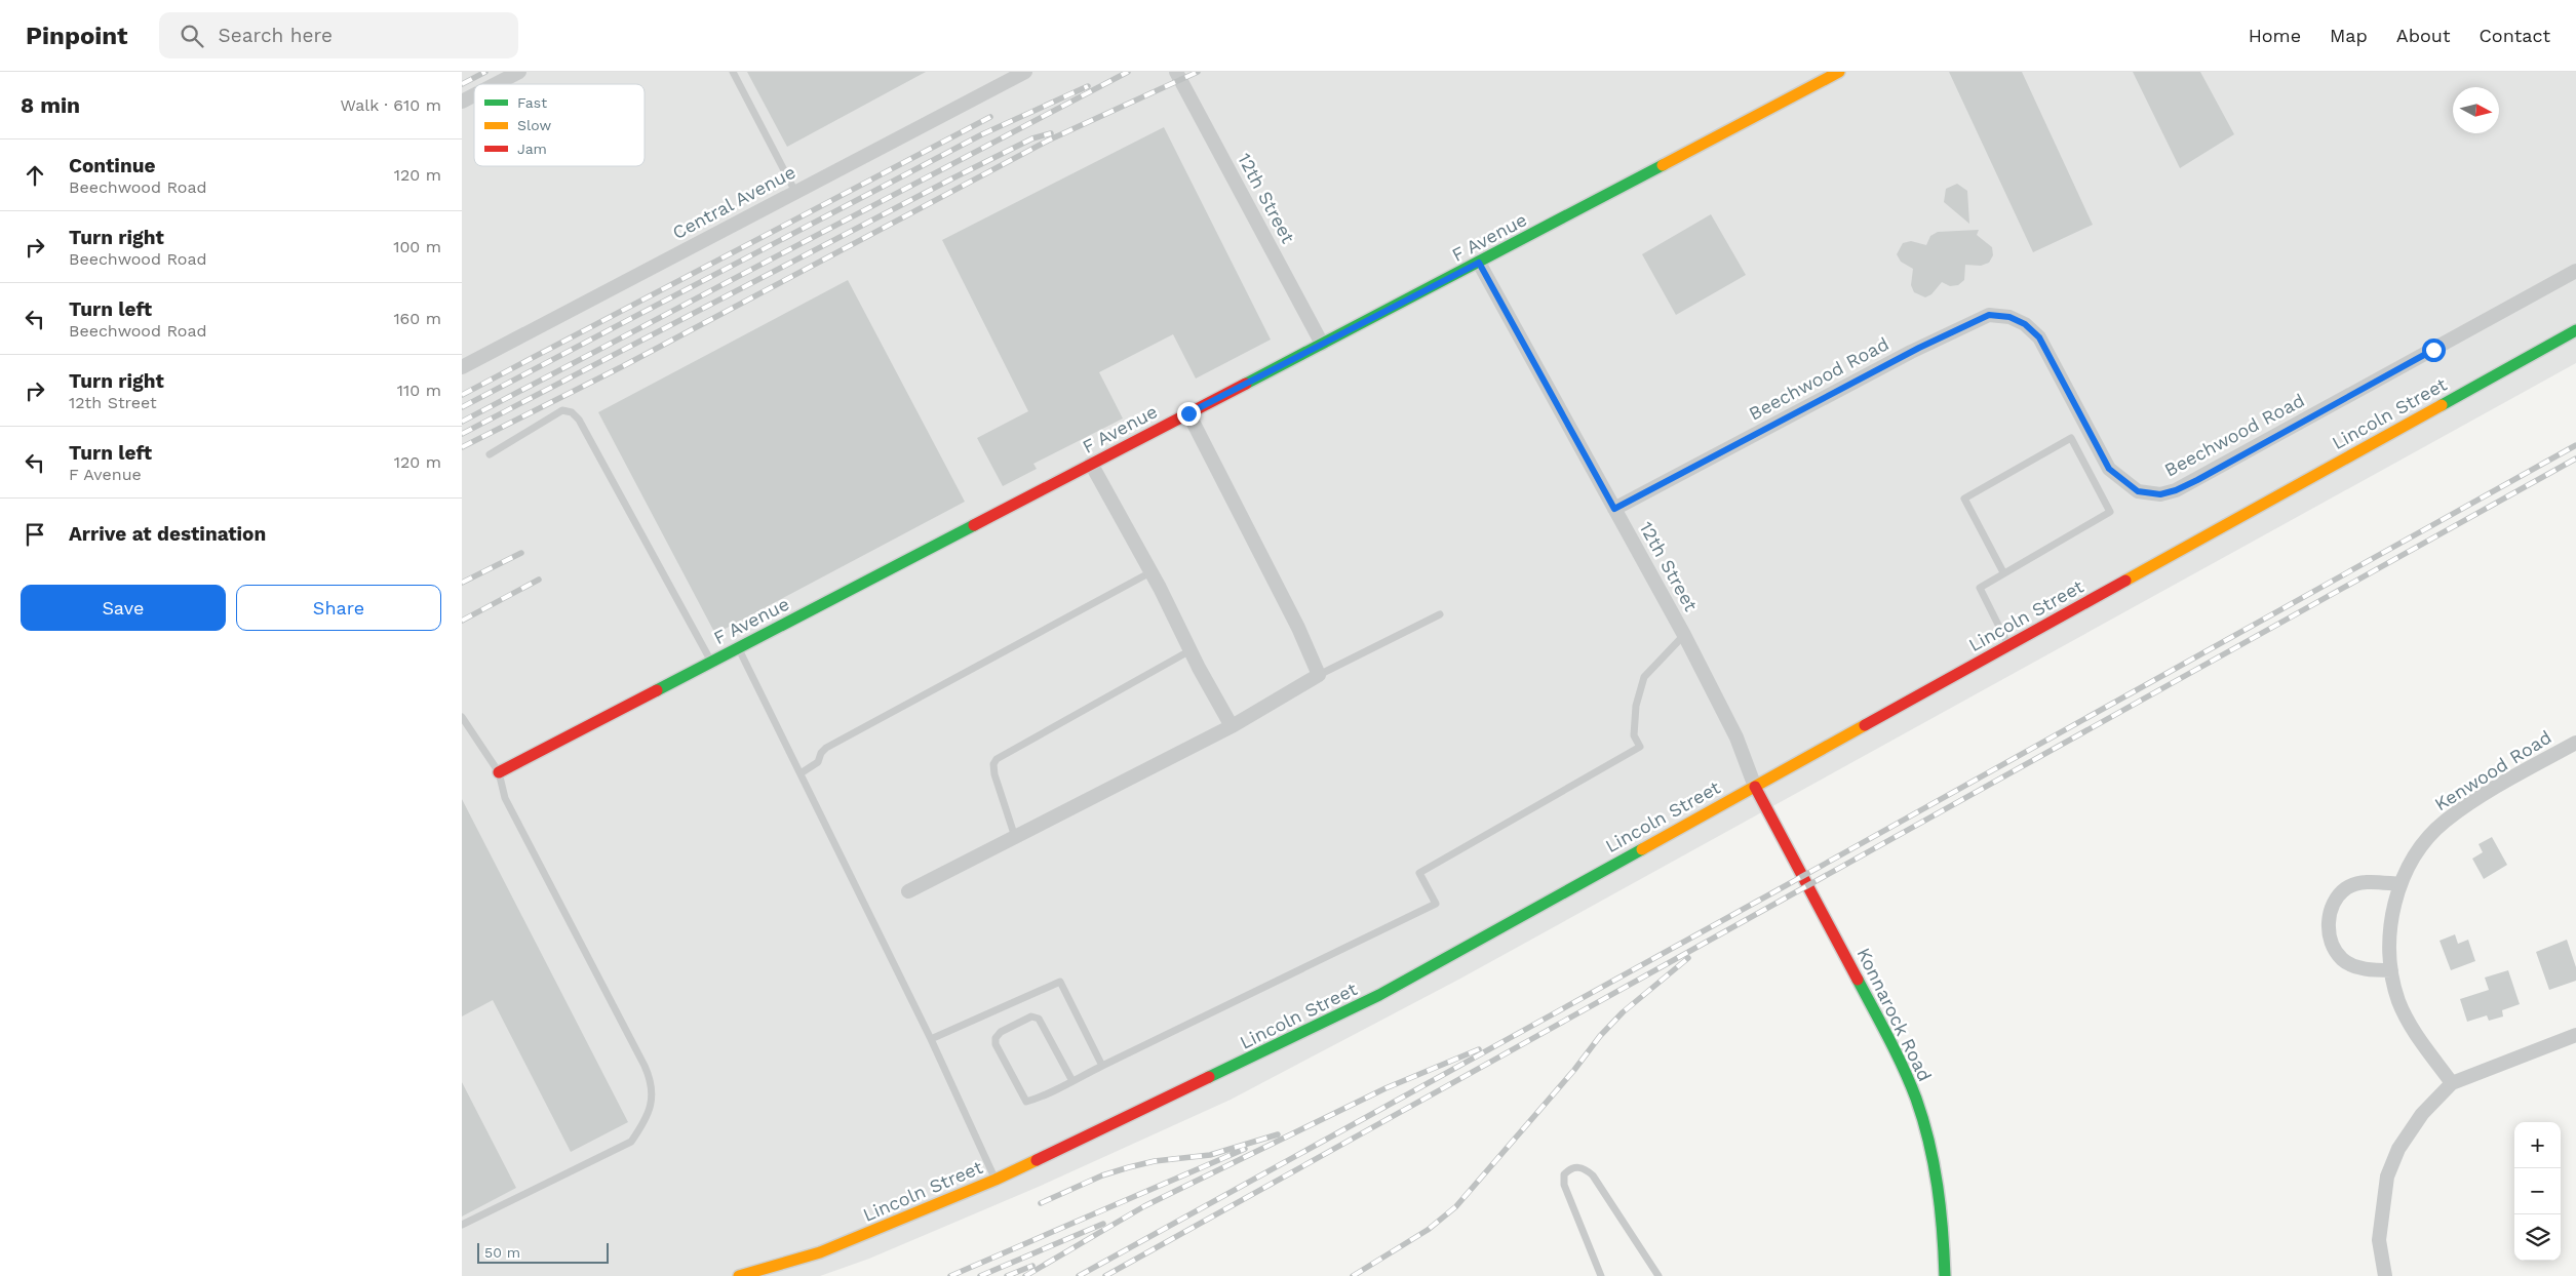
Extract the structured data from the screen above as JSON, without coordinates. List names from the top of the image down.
{
  "streets": {
    "main road": ["F Avenue", "Lincoln Street", "Konnarock Road"],
    "street": [
      "12th Street",
      "Central Avenue",
      "Beechwood Road",
      "Kenwood Road"
    ]
  },
  "crossings": [
    ["12th Street", "F Avenue"],
    ["12th Street", "Beechwood Road"],
    ["12th Street", "Lincoln Street"],
    ["12th Street", "Konnarock Road"],
    ["Lincoln Street", "Konnarock Road"]
  ],
  "legend": ["Fast", "Slow", "Jam"],
  "scale_bar": "50 m",
  "north": "right",
  "page": {
    "header": "Pinpoint",
    "search": "Search here",
    "nav": [
      "Home",
      "Map",
      "About",
      "Contact"
    ],
    "heading": ["8 min", "Walk · 610 m"],
    "list": [
      ["Continue", "Beechwood Road", "120 m"],
      ["Turn right", "Beechwood Road", "100 m"],
      ["Turn left", "Beechwood Road", "160 m"],
      ["Turn right", "12th Street", "110 m"],
      ["Turn left", "F Avenue", "120 m"],
      "Arrive at destination"
    ],
    "buttons": ["Save", "Share"],
    "map_buttons": ["+", "−"],
    "scale": "50 m"
  }
}
